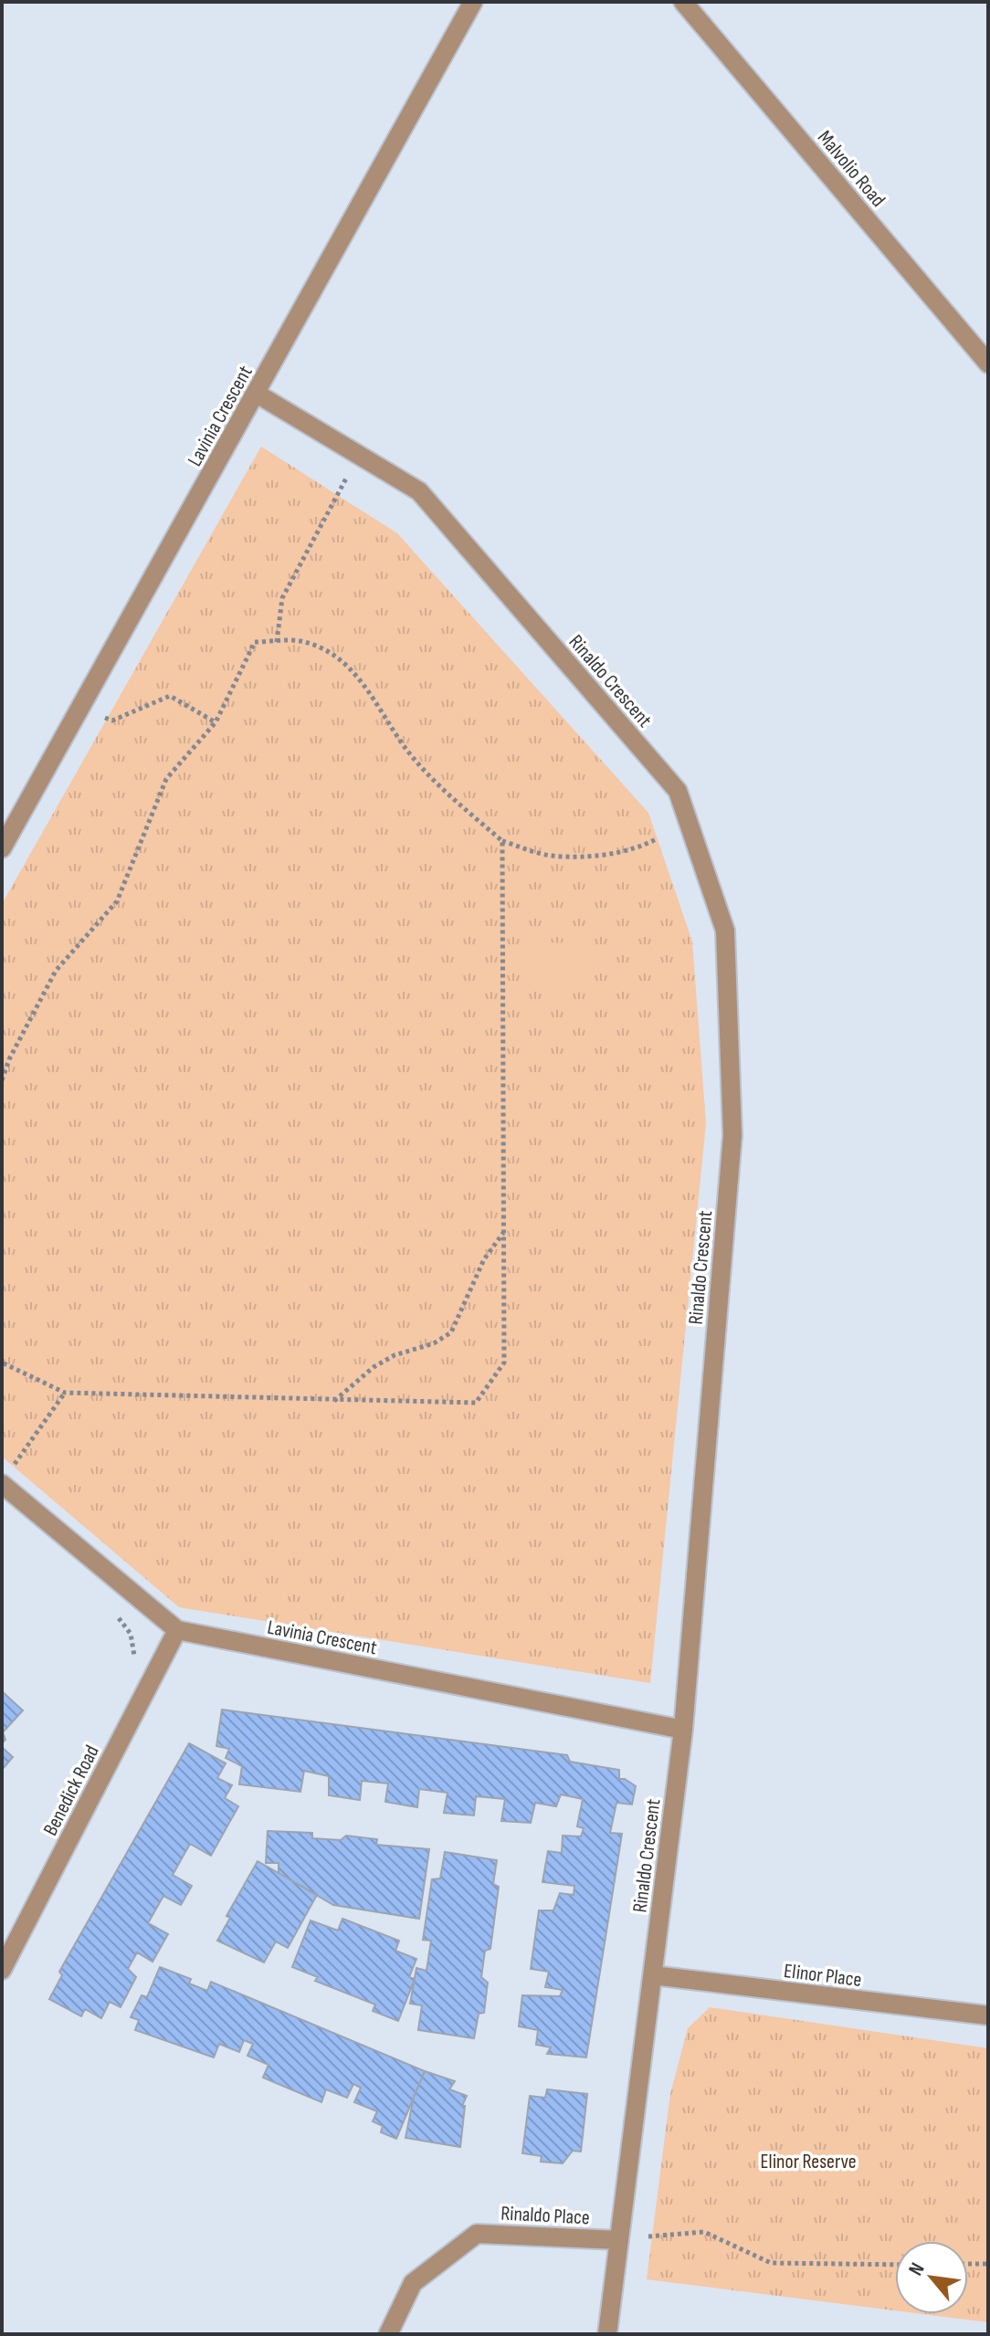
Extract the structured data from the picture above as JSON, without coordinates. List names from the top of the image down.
{
  "streets": {
    "street": [
      "Malvolio Road",
      "Lavinia Crescent",
      "Rinaldo Crescent",
      "Benedick Road",
      "Elinor Place",
      "Rinaldo Place"
    ]
  },
  "crossings": [
    ["Lavinia Crescent", "Rinaldo Crescent"],
    ["Lavinia Crescent", "Benedick Road"],
    ["Rinaldo Crescent", "Elinor Place"],
    ["Rinaldo Crescent", "Rinaldo Place"]
  ],
  "parks": ["Elinor Reserve"],
  "north": "top left"
}
